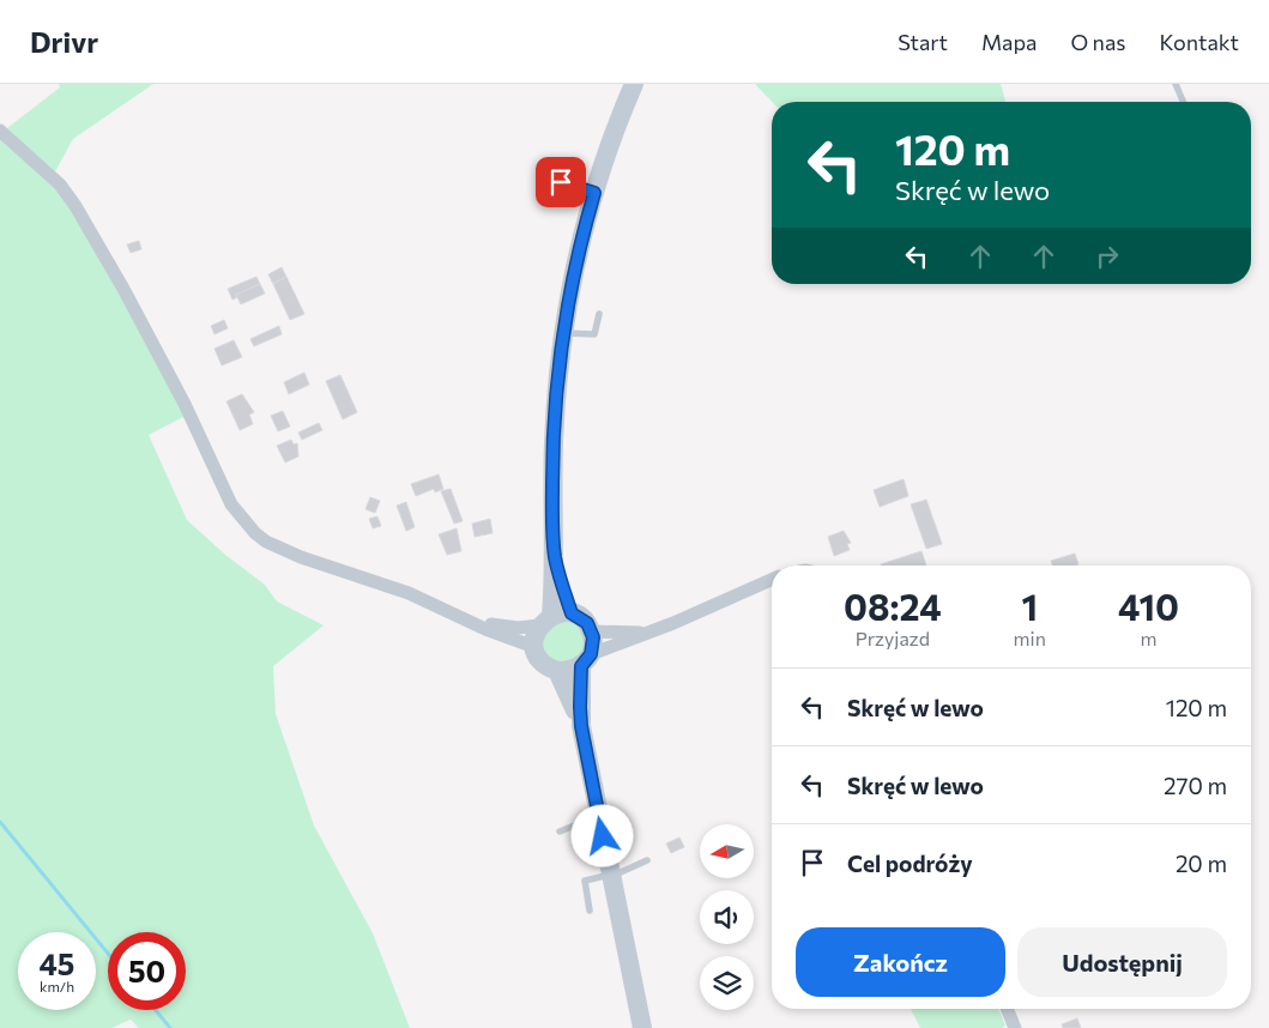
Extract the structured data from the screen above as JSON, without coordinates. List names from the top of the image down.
{
  "north": "left",
  "page": {
    "header": "Drivr",
    "nav": [
      "Start",
      "Mapa",
      "O nas",
      "Kontakt"
    ],
    "turn": ["120 m", "Skręć w lewo"],
    "eta": [
      "08:24",
      "Przyjazd",
      "1",
      "min",
      "410",
      "m"
    ],
    "list": [
      {
        "name": "Skręć w lewo",
        "value": "120 m"
      },
      {
        "name": "Skręć w lewo",
        "value": "270 m"
      },
      {
        "name": "Cel podróży",
        "value": "20 m"
      }
    ],
    "buttons": ["Zakończ", "Udostępnij"],
    "speed": "45 km/h",
    "limit": "50"
  }
}
